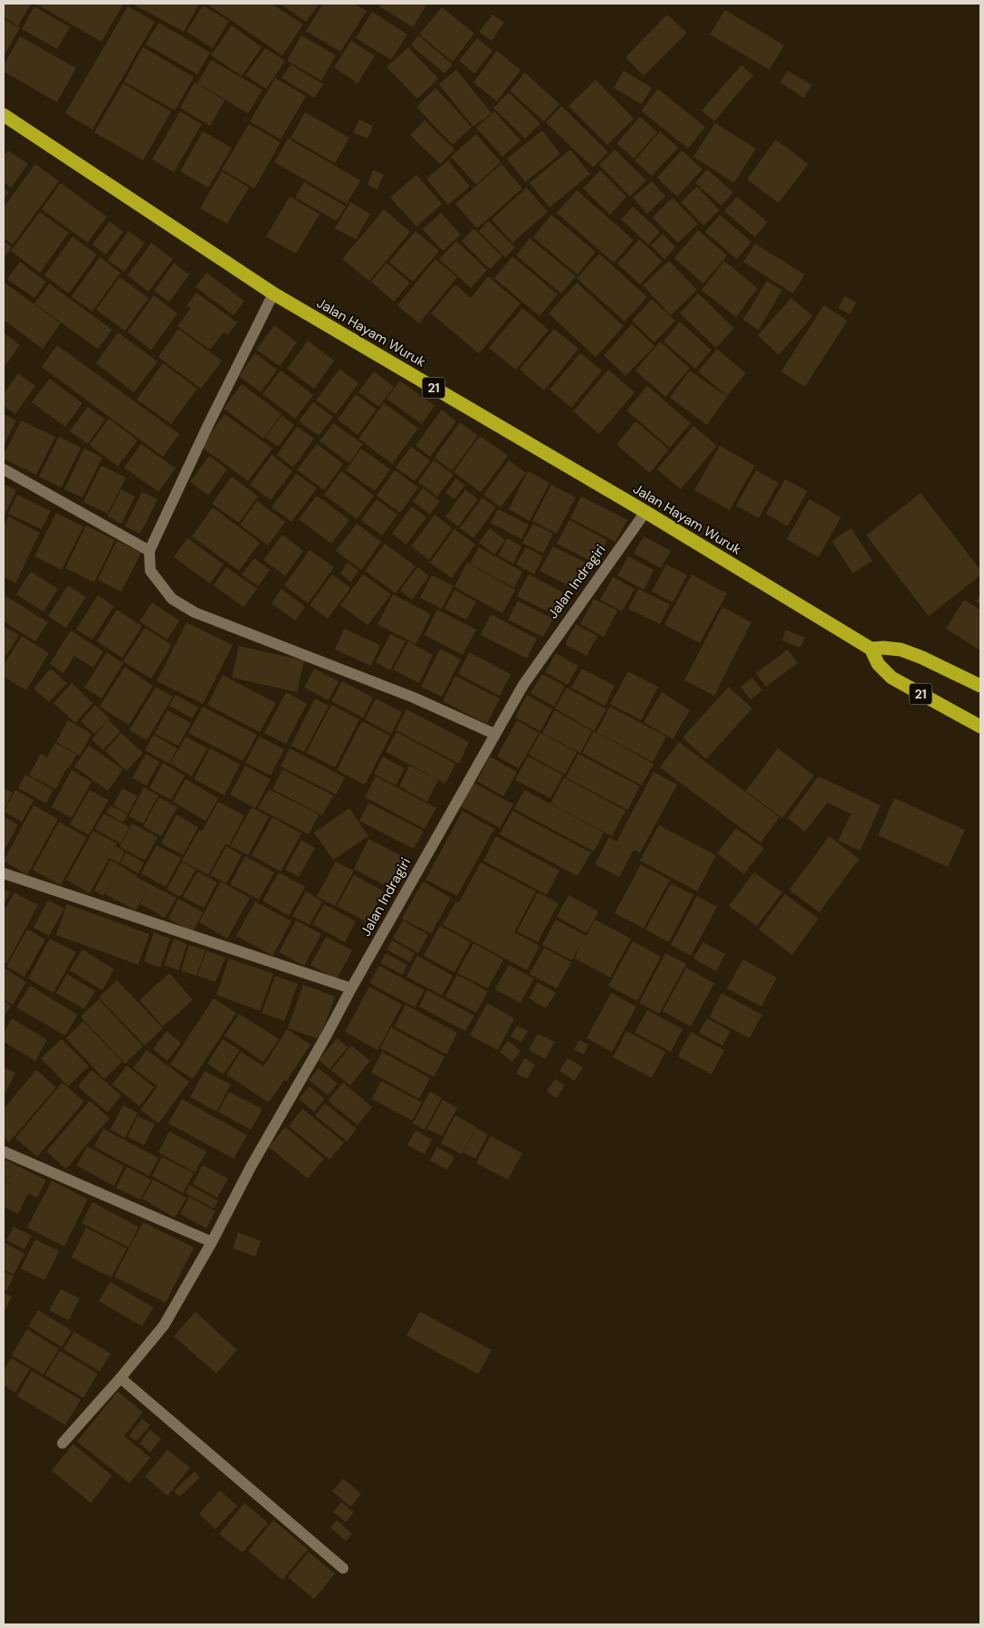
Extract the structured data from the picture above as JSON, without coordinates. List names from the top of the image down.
{
  "streets": {
    "highway": ["Jalan Hayam Wuruk", "21"],
    "street": ["Jalan Indragiri"]
  },
  "crossings": [
    ["Jalan Hayam Wuruk", "21"],
    ["Jalan Hayam Wuruk", "Jalan Indragiri"]
  ]
}
